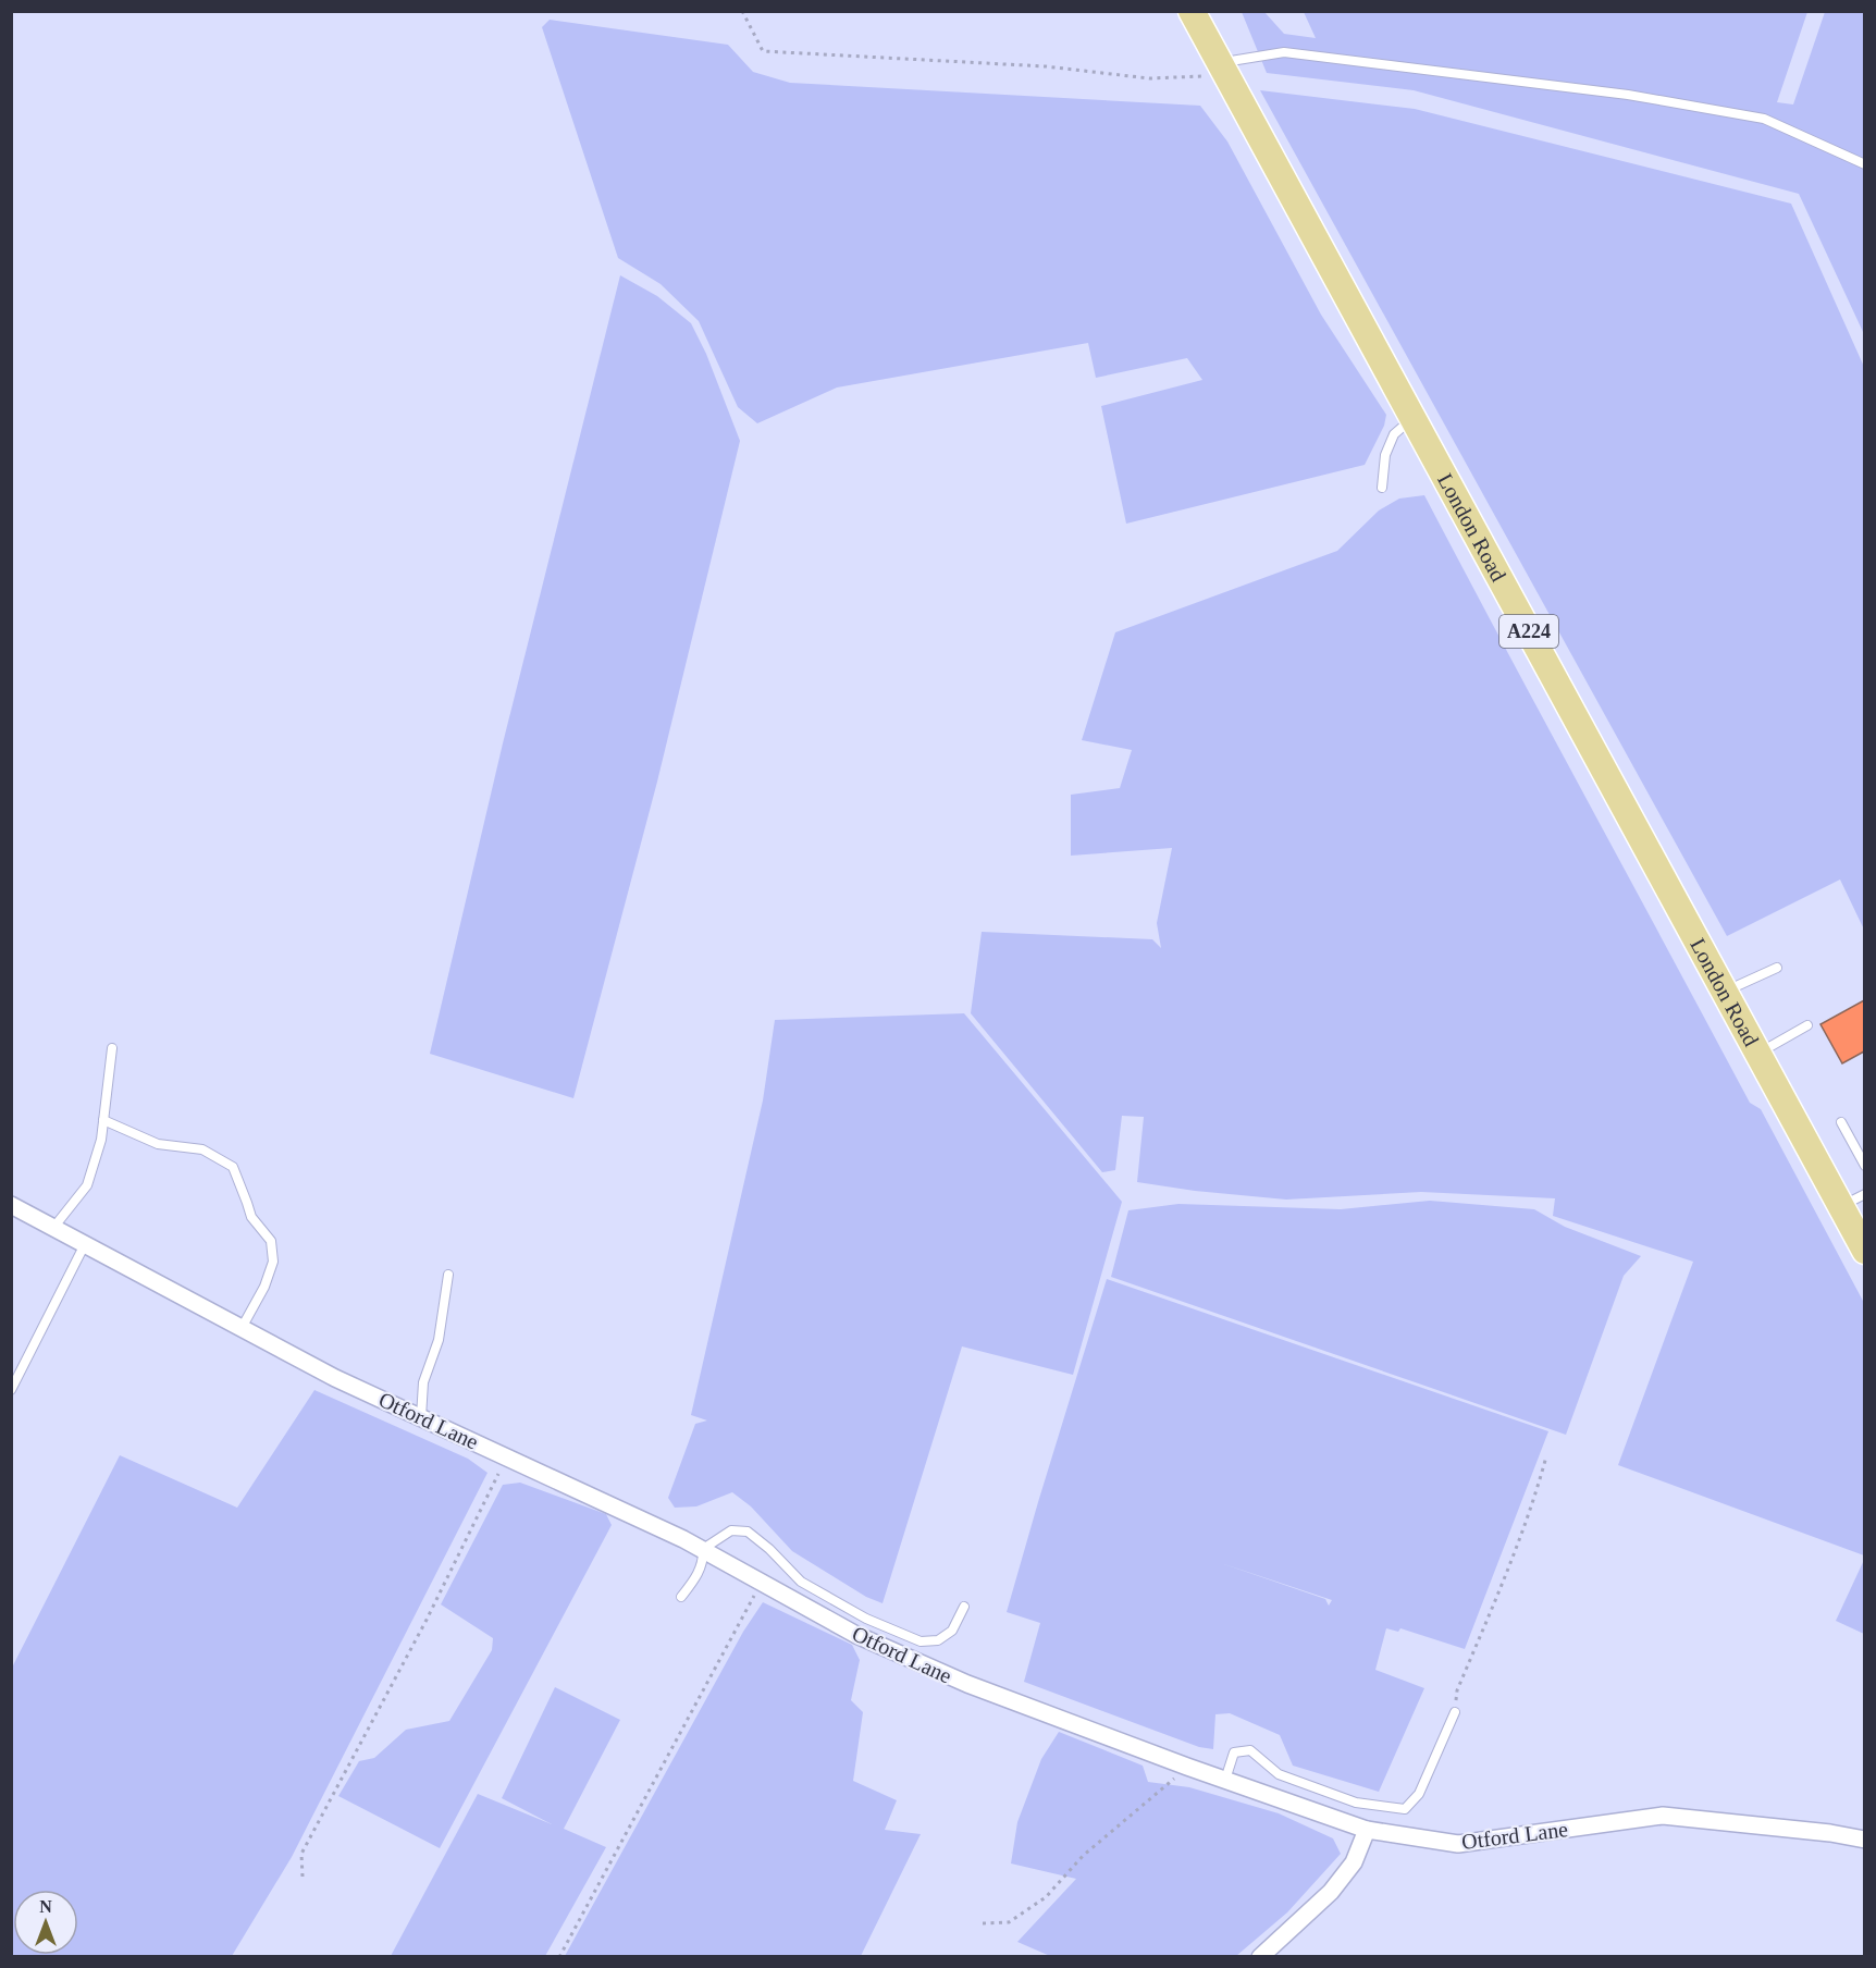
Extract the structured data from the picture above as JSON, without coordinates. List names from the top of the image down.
{
  "streets": {
    "main road": ["London Road", "A224"],
    "street": ["Otford Lane"]
  },
  "north": "top"
}
